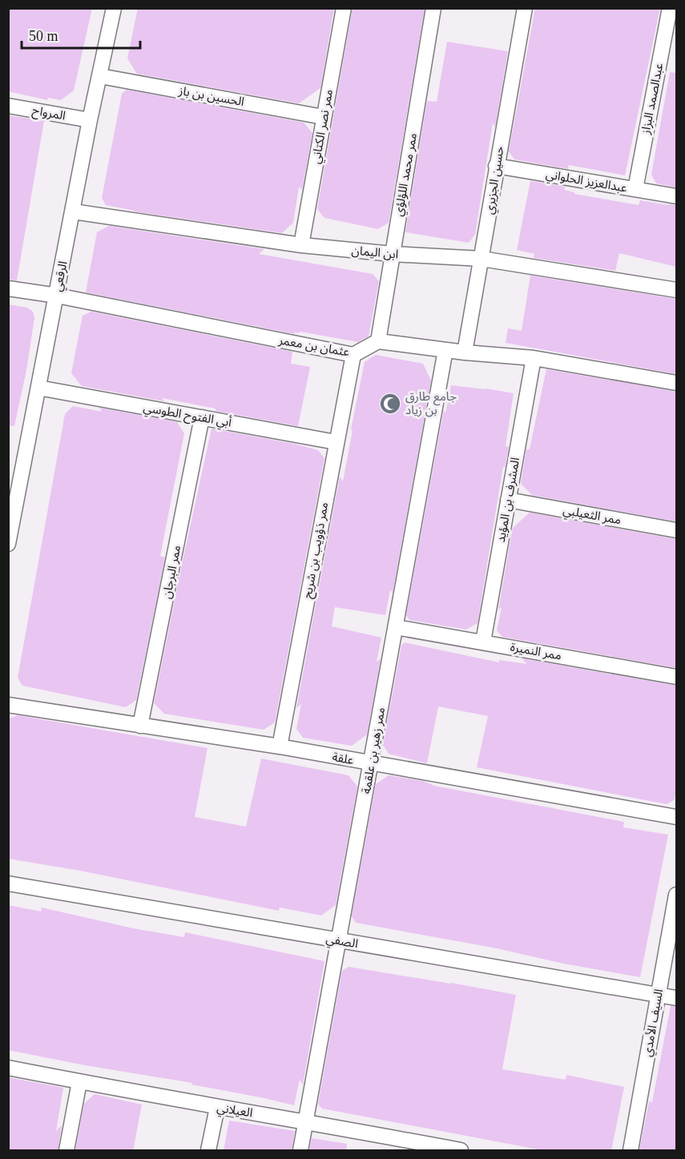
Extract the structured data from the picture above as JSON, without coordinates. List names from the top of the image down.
{
  "streets": {
    "street": [
      "الحسين بن باز",
      "عبدالصمد البزاز",
      "المرواح",
      "ممر نصر الكتاني",
      "ممر محمد اللؤلؤي",
      "حسين الجزيري",
      "عبدالعزيز الحلواني",
      "ابن اليمان",
      "الرقعي",
      "عثمان بن معمر",
      "أبي الفتوح الطوسي",
      "المشرف بن المؤيد",
      "ممر الثعيلبي",
      "ممر ذؤويب بن شريح",
      "ممر البرجان",
      "ممر النميرة",
      "ممر زهير بن علقمة",
      "علقة",
      "الصفي",
      "السيف الأمدي",
      "العيلاني"
    ]
  },
  "crossings": [
    ["الحسين بن باز", "ممر نصر الكتاني"],
    ["الحسين بن باز", "الرقعي"],
    ["عبدالصمد البزاز", "عبدالعزيز الحلواني"],
    ["المرواح", "الرقعي"],
    ["ممر نصر الكتاني", "ابن اليمان"],
    ["ممر محمد اللؤلؤي", "ابن اليمان"],
    ["ممر محمد اللؤلؤي", "عثمان بن معمر"],
    ["حسين الجزيري", "عبدالعزيز الحلواني"],
    ["حسين الجزيري", "ابن اليمان"],
    ["ابن اليمان", "الرقعي"],
    ["الرقعي", "عثمان بن معمر"],
    ["الرقعي", "أبي الفتوح الطوسي"],
    ["عثمان بن معمر", "ممر ذؤويب بن شريح"],
    ["أبي الفتوح الطوسي", "ممر ذؤويب بن شريح"],
    ["أبي الفتوح الطوسي", "ممر البرجان"],
    ["المشرف بن المؤيد", "ممر الثعيلبي"],
    ["المشرف بن المؤيد", "ممر النميرة"],
    ["ممر ذؤويب بن شريح", "علقة"],
    ["ممر البرجان", "علقة"],
    ["ممر النميرة", "ممر زهير بن علقمة"],
    ["ممر زهير بن علقمة", "علقة"],
    ["ممر زهير بن علقمة", "الصفي"],
    ["ممر زهير بن علقمة", "العيلاني"],
    ["الصفي", "السيف الأمدي"]
  ],
  "places": {
    "mosque": ["جامع طارق بن زياد"]
  },
  "scale_bar": "50 m"
}
